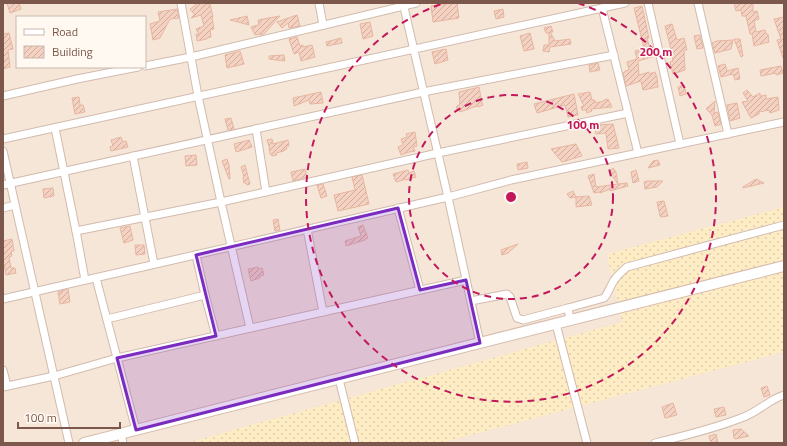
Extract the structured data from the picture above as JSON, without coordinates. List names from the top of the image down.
{
  "legend": ["Road", "Building"],
  "scale_bar": "100 m",
  "rings": ["200 m", "100 m"]
}
